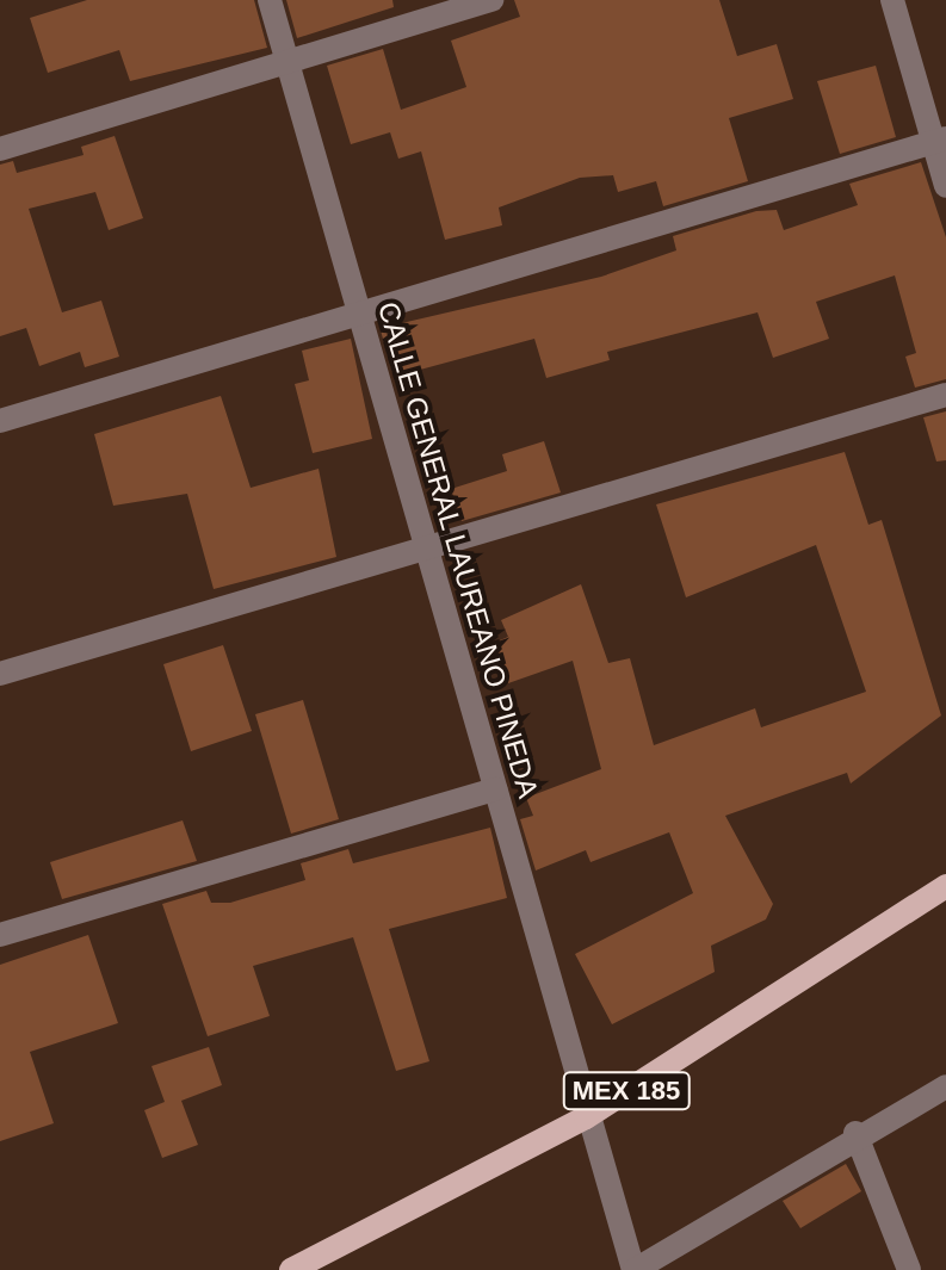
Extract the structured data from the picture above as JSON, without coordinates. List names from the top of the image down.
{
  "streets": {
    "main road": ["MEX 185"],
    "street": ["CALLE GENERAL LAUREANO PINEDA"]
  },
  "crossings": [
    ["CALLE GENERAL LAUREANO PINEDA", "MEX 185"]
  ]
}
